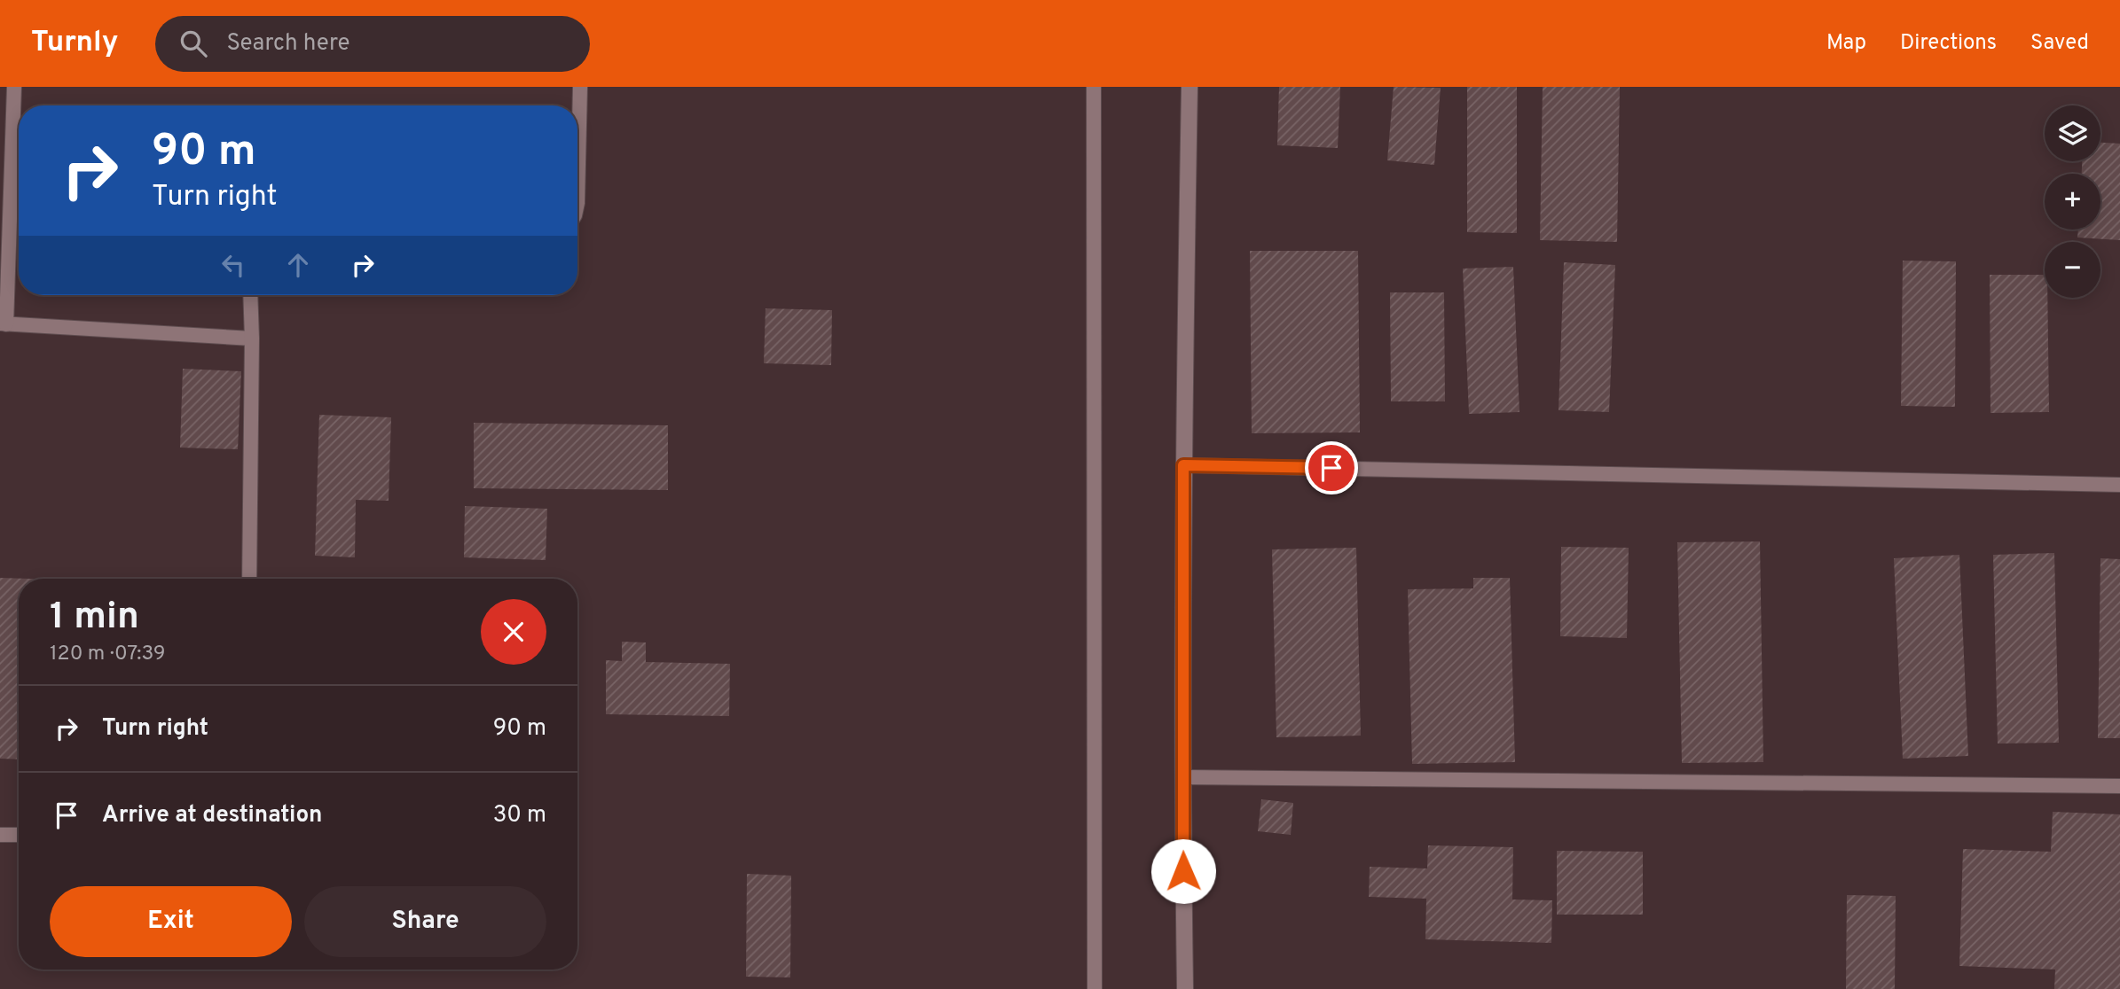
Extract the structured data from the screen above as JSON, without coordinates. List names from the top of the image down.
{
  "page": {
    "header": "Turnly",
    "search": "Search here",
    "nav": ["Map", "Directions", "Saved"],
    "map_buttons": ["+", "−"],
    "turn": ["90 m", "Turn right"],
    "heading": ["1 min", "120 m · 07:39"],
    "list": [
      {
        "name": "Turn right",
        "value": "90 m"
      },
      {
        "name": "Arrive at destination",
        "value": "30 m"
      }
    ],
    "buttons": ["Exit", "Share"]
  }
}
